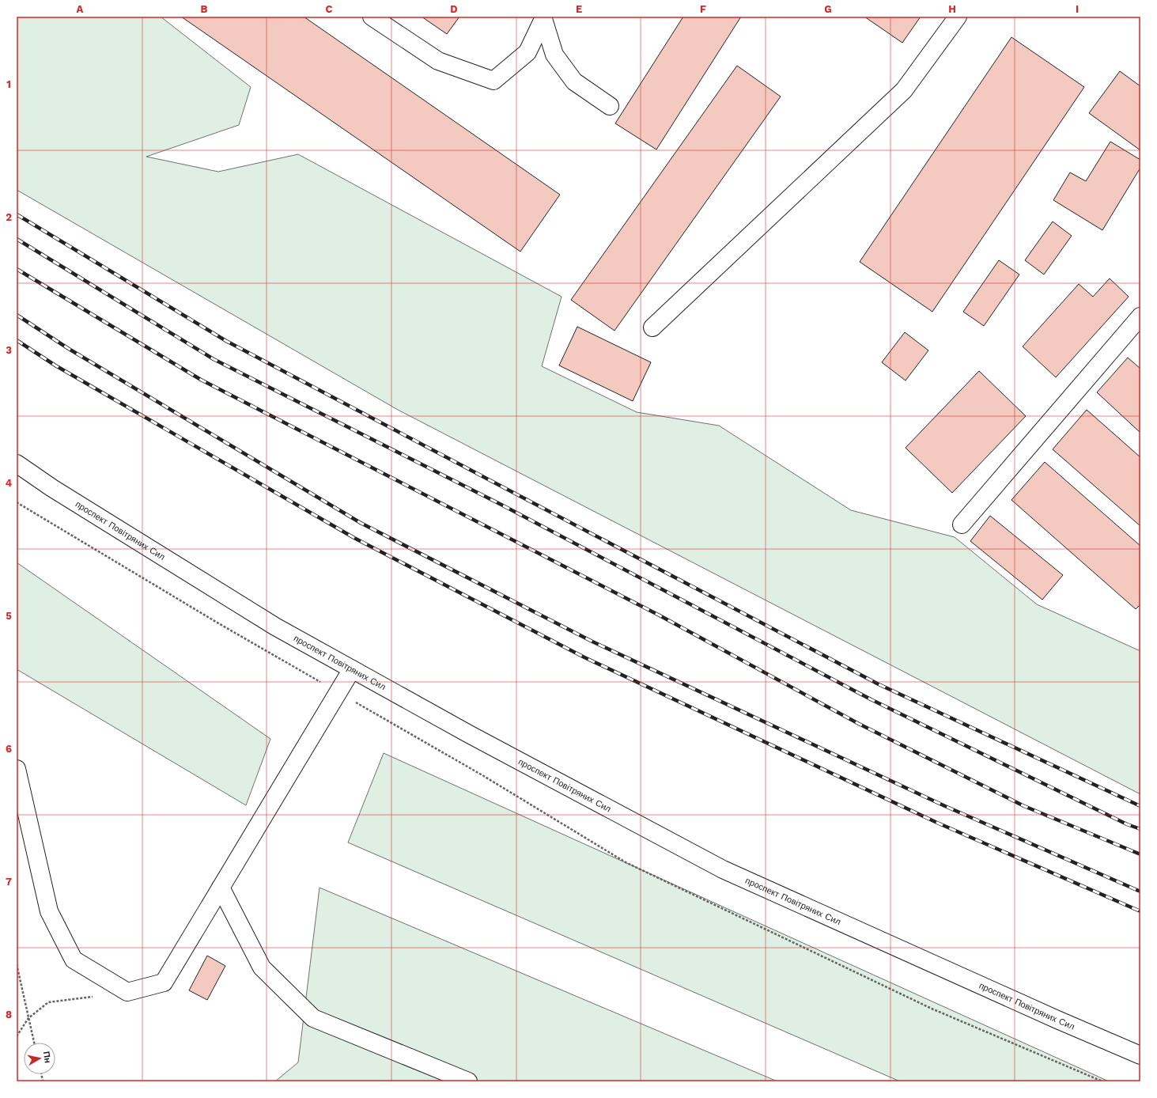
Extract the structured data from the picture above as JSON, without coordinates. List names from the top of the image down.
{
  "streets": {
    "main road": ["проспект Повітряних Сил"]
  },
  "north": "right",
  "grid": {
    "columns": [
      "A",
      "B",
      "C",
      "D",
      "E",
      "F",
      "G",
      "H",
      "I"
    ],
    "rows": [
      "1",
      "2",
      "3",
      "4",
      "5",
      "6",
      "7",
      "8"
    ]
  }
}
